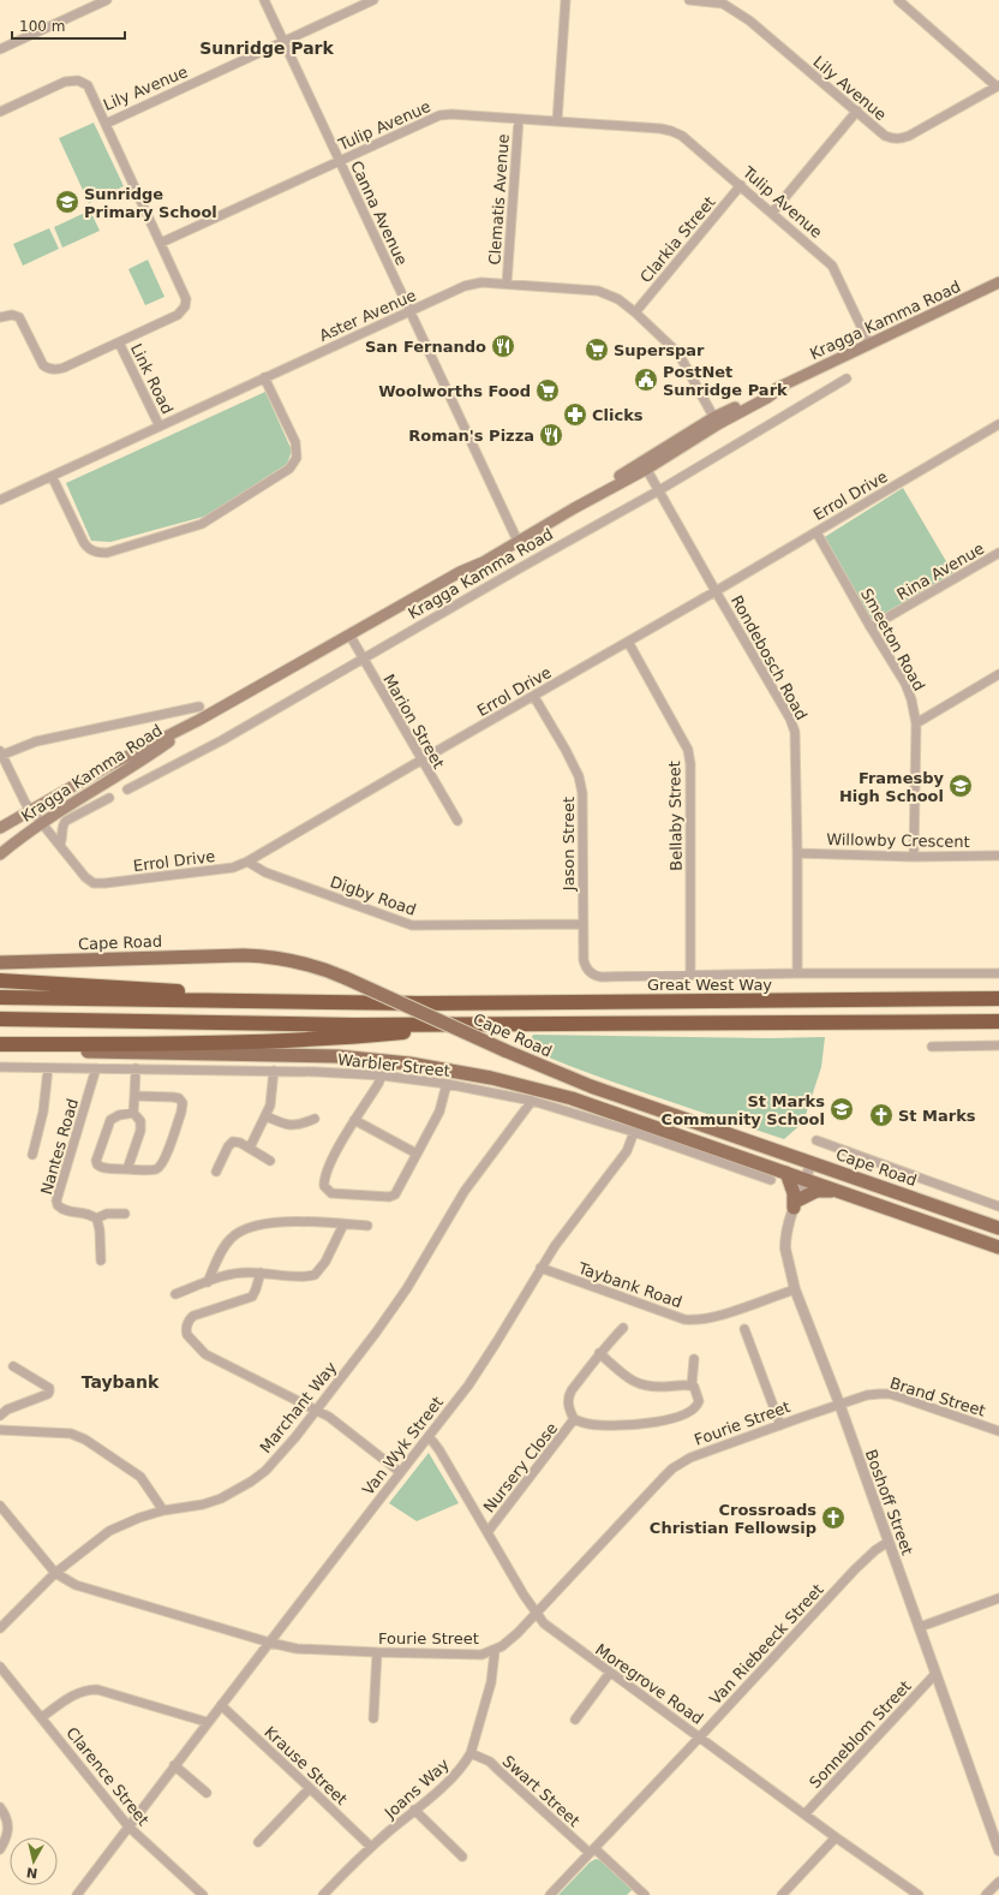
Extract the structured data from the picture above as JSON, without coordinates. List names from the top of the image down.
{
  "streets": {
    "highway": ["Great West Way"],
    "main road": ["Kragga Kamma Road", "Cape Road"],
    "street": [
      "Lily Avenue",
      "Tulip Avenue",
      "Clematis Avenue",
      "Canna Avenue",
      "Clarkia Street",
      "Aster Avenue",
      "Link Road",
      "Errol Drive",
      "Rina Avenue",
      "Smeeton Road",
      "Rondebosch Road",
      "Marion Street",
      "Bellaby Street",
      "Willowby Crescent",
      "Jason Street",
      "Digby Road",
      "Warbler Street",
      "Nantes Road",
      "Taybank Road",
      "Brand Street",
      "Marchant Way",
      "Fourie Street",
      "Van Wyk Street",
      "Nursery Close",
      "Boshoff Street",
      "Van Riebeeck Street",
      "Moregrove Road",
      "Sonneblom Street",
      "Krause Street",
      "Clarence Street",
      "Joans Way",
      "Swart Street"
    ]
  },
  "crossings": [
    ["Lily Avenue", "Canna Avenue"],
    ["Tulip Avenue", "Clematis Avenue"],
    ["Tulip Avenue", "Canna Avenue"],
    ["Tulip Avenue", "Clarkia Street"],
    ["Tulip Avenue", "Kragga Kamma Road"],
    ["Clematis Avenue", "Aster Avenue"],
    ["Canna Avenue", "Aster Avenue"],
    ["Canna Avenue", "Kragga Kamma Road"],
    ["Clarkia Street", "Aster Avenue"],
    ["Aster Avenue", "Kragga Kamma Road"],
    ["Aster Avenue", "Link Road"],
    ["Kragga Kamma Road", "Errol Drive"],
    ["Kragga Kamma Road", "Rondebosch Road"],
    ["Kragga Kamma Road", "Marion Street"],
    ["Errol Drive", "Smeeton Road"],
    ["Errol Drive", "Rondebosch Road"],
    ["Errol Drive", "Marion Street"],
    ["Errol Drive", "Bellaby Street"],
    ["Errol Drive", "Jason Street"],
    ["Errol Drive", "Digby Road"],
    ["Rina Avenue", "Smeeton Road"],
    ["Smeeton Road", "Willowby Crescent"],
    ["Rondebosch Road", "Willowby Crescent"],
    ["Rondebosch Road", "Great West Way"],
    ["Bellaby Street", "Great West Way"],
    ["Jason Street", "Digby Road"],
    ["Jason Street", "Great West Way"],
    ["Cape Road", "Boshoff Street"],
    ["Warbler Street", "Nantes Road"],
    ["Warbler Street", "Marchant Way"],
    ["Warbler Street", "Van Wyk Street"],
    ["Taybank Road", "Van Wyk Street"],
    ["Taybank Road", "Boshoff Street"],
    ["Brand Street", "Fourie Street"],
    ["Brand Street", "Boshoff Street"],
    ["Marchant Way", "Fourie Street"],
    ["Fourie Street", "Van Wyk Street"],
    ["Fourie Street", "Boshoff Street"],
    ["Fourie Street", "Moregrove Road"],
    ["Fourie Street", "Joans Way"],
    ["Van Wyk Street", "Moregrove Road"],
    ["Van Wyk Street", "Krause Street"],
    ["Van Wyk Street", "Clarence Street"],
    ["Nursery Close", "Moregrove Road"],
    ["Boshoff Street", "Van Riebeeck Street"],
    ["Boshoff Street", "Sonneblom Street"],
    ["Van Riebeeck Street", "Moregrove Road"],
    ["Van Riebeeck Street", "Swart Street"],
    ["Moregrove Road", "Sonneblom Street"],
    ["Krause Street", "Joans Way"],
    ["Joans Way", "Swart Street"]
  ],
  "districts": ["Sunridge Park", "Taybank"],
  "places": {
    "school or university": ["Sunridge Primary School", "Framesby High School", "St Marks Community School"],
    "restaurant": ["San Fernando", "Roman's Pizza"],
    "supermarket": ["Superspar", "Woolworths Food"],
    "public building": ["PostNet Sunridge Park"],
    "pharmacy": ["Clicks"],
    "church": ["St Marks", "Crossroads Christian Fellowsip"]
  },
  "scale_bar": "100 m",
  "north": "bottom"
}
